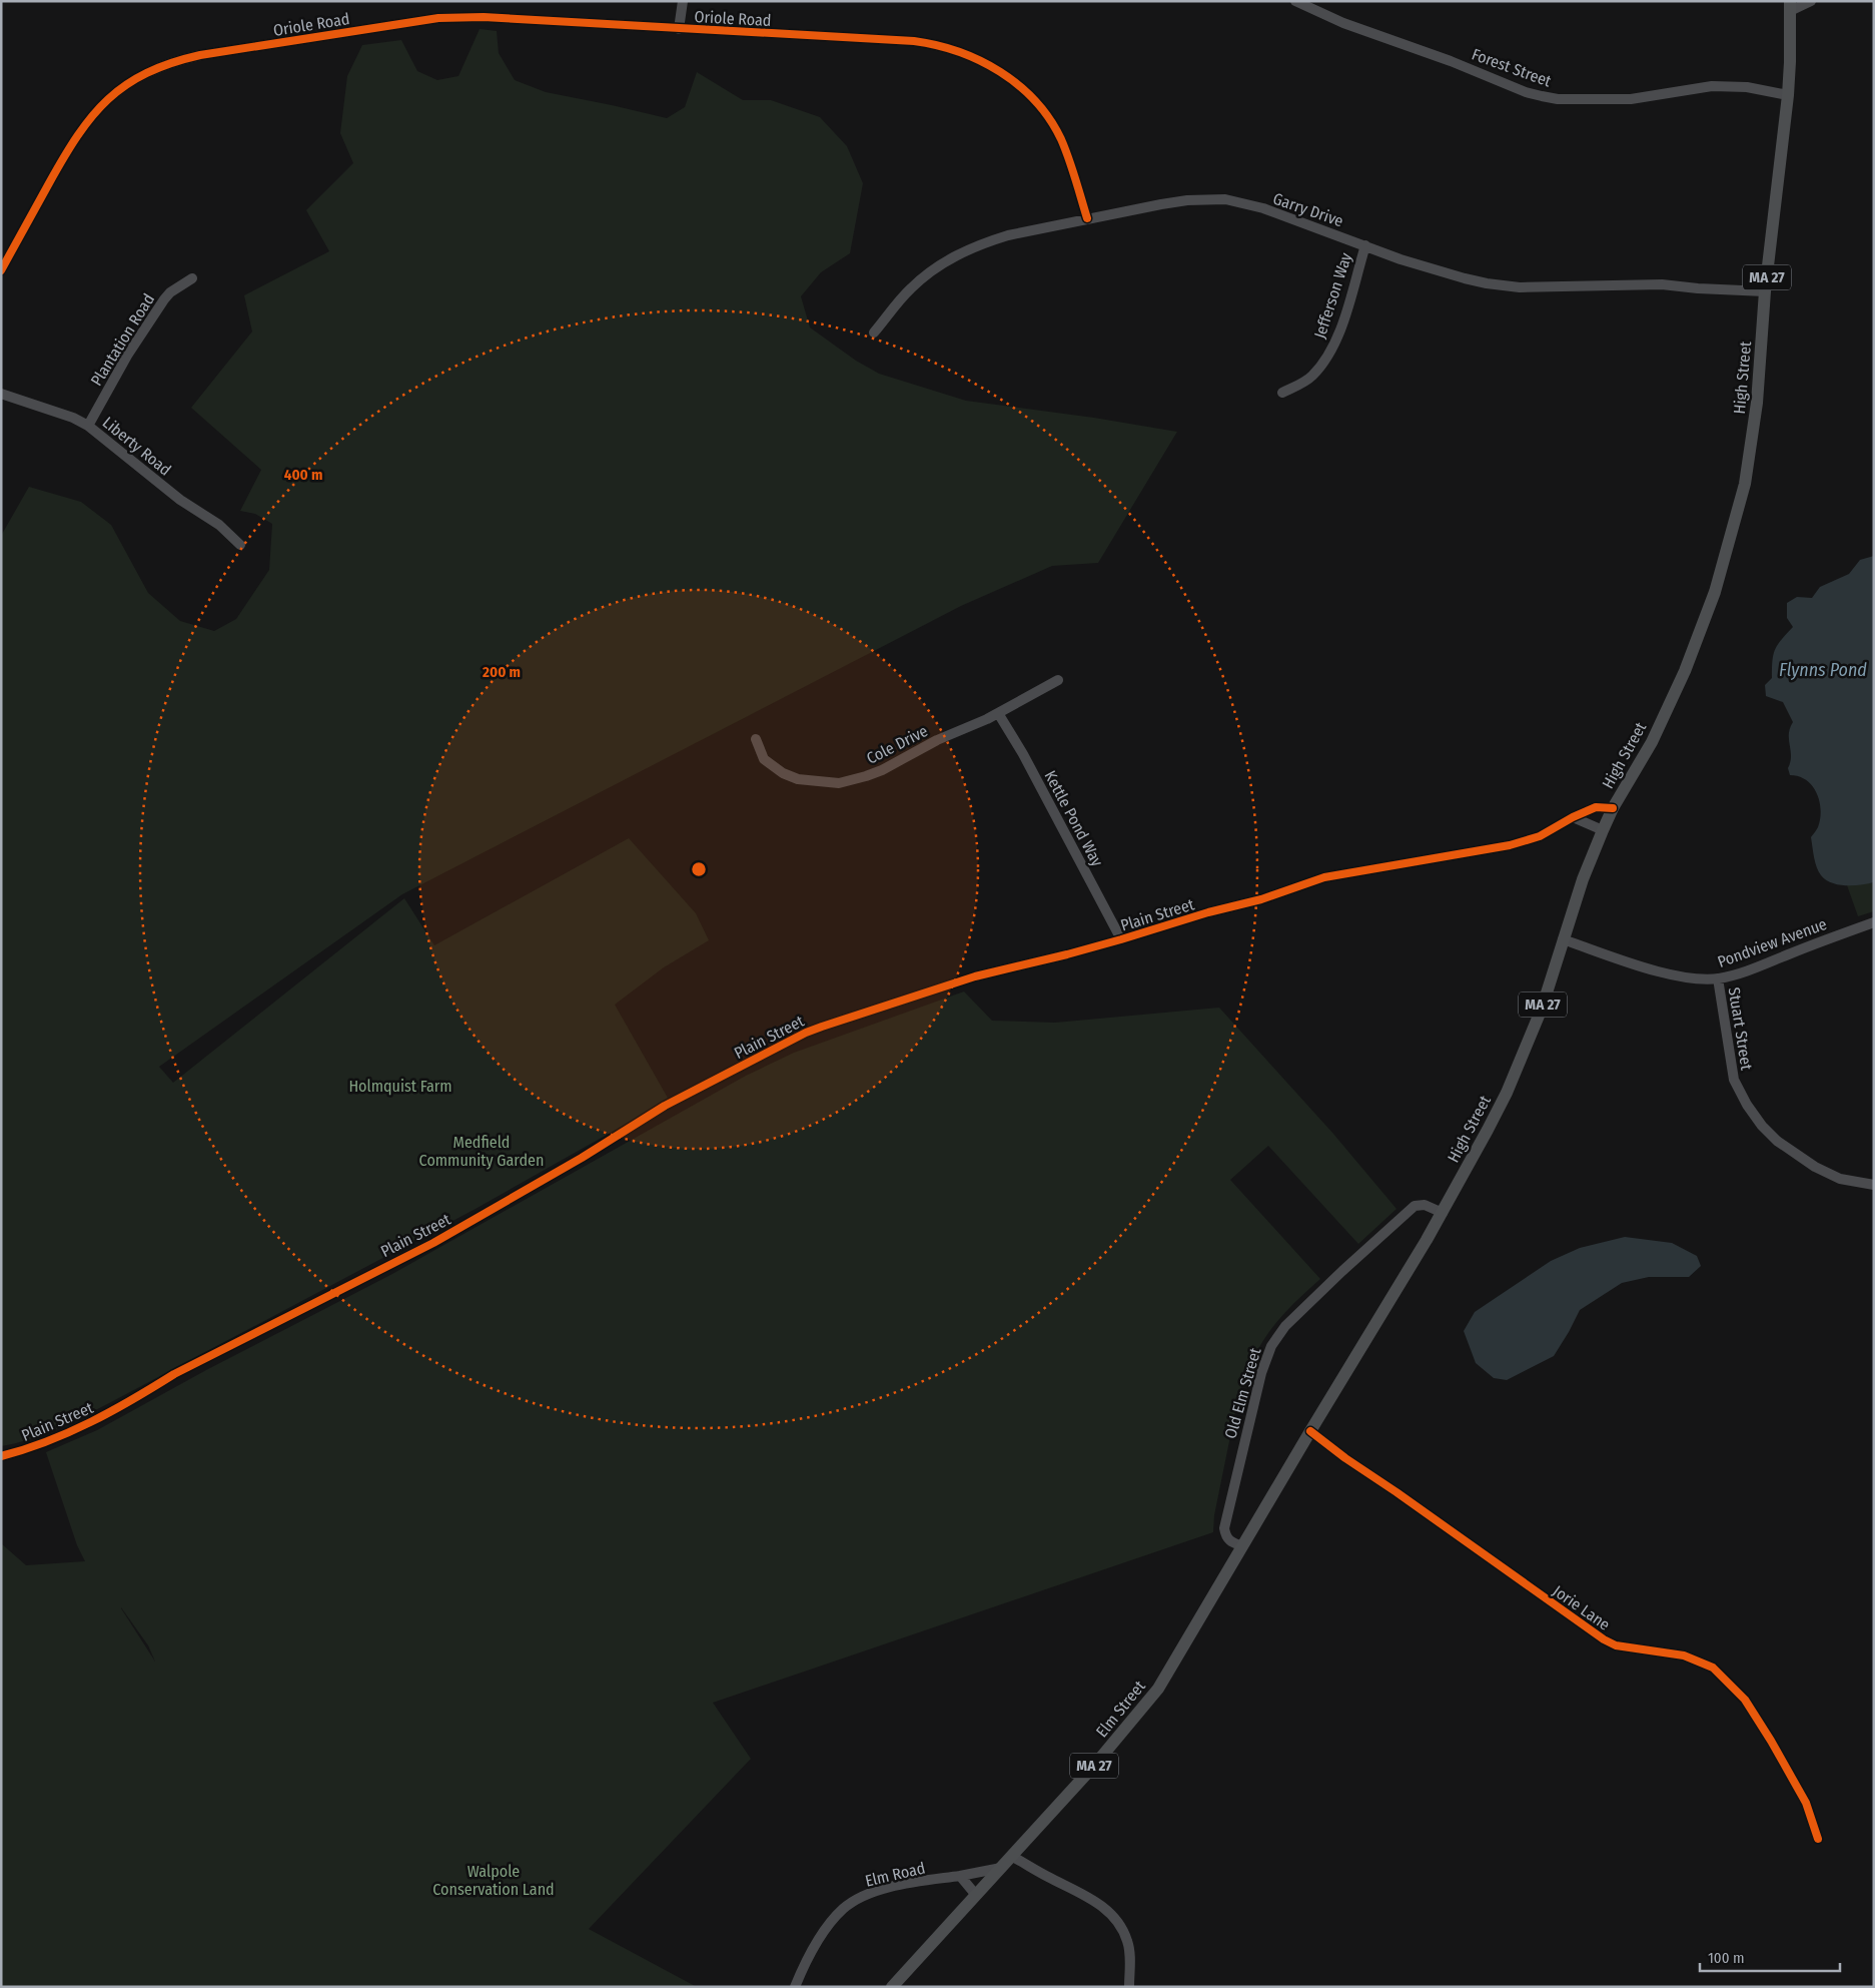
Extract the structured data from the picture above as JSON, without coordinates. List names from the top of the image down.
{
  "streets": {
    "main road": ["MA 27", "High Street", "Elm Street"],
    "street": [
      "Oriole Road",
      "Forest Street",
      "Garry Drive",
      "Jefferson Way",
      "Plantation Road",
      "Liberty Road",
      "Cole Drive",
      "Kettle Pond Way",
      "Plain Street",
      "Pondview Avenue",
      "Stuart Street",
      "Old Elm Street",
      "Jorie Lane",
      "Elm Road"
    ]
  },
  "crossings": [
    ["Oriole Road", "Garry Drive"],
    ["Forest Street", "High Street"],
    ["Garry Drive", "Jefferson Way"],
    ["Garry Drive", "High Street"],
    ["Plantation Road", "Liberty Road"],
    ["High Street", "Plain Street"],
    ["High Street", "Pondview Avenue"],
    ["High Street", "Old Elm Street"],
    ["High Street", "Jorie Lane"],
    ["High Street", "Elm Street"],
    ["Cole Drive", "Kettle Pond Way"],
    ["Kettle Pond Way", "Plain Street"],
    ["Pondview Avenue", "Stuart Street"],
    ["Old Elm Street", "Elm Street"],
    ["Elm Street", "Elm Road"]
  ],
  "water": ["Flynns Pond"],
  "parks": ["Holmquist Farm", "Medfield Community Garden", "Walpole Conservation Land"],
  "scale_bar": "100 m",
  "rings": ["400 m", "200 m"]
}
